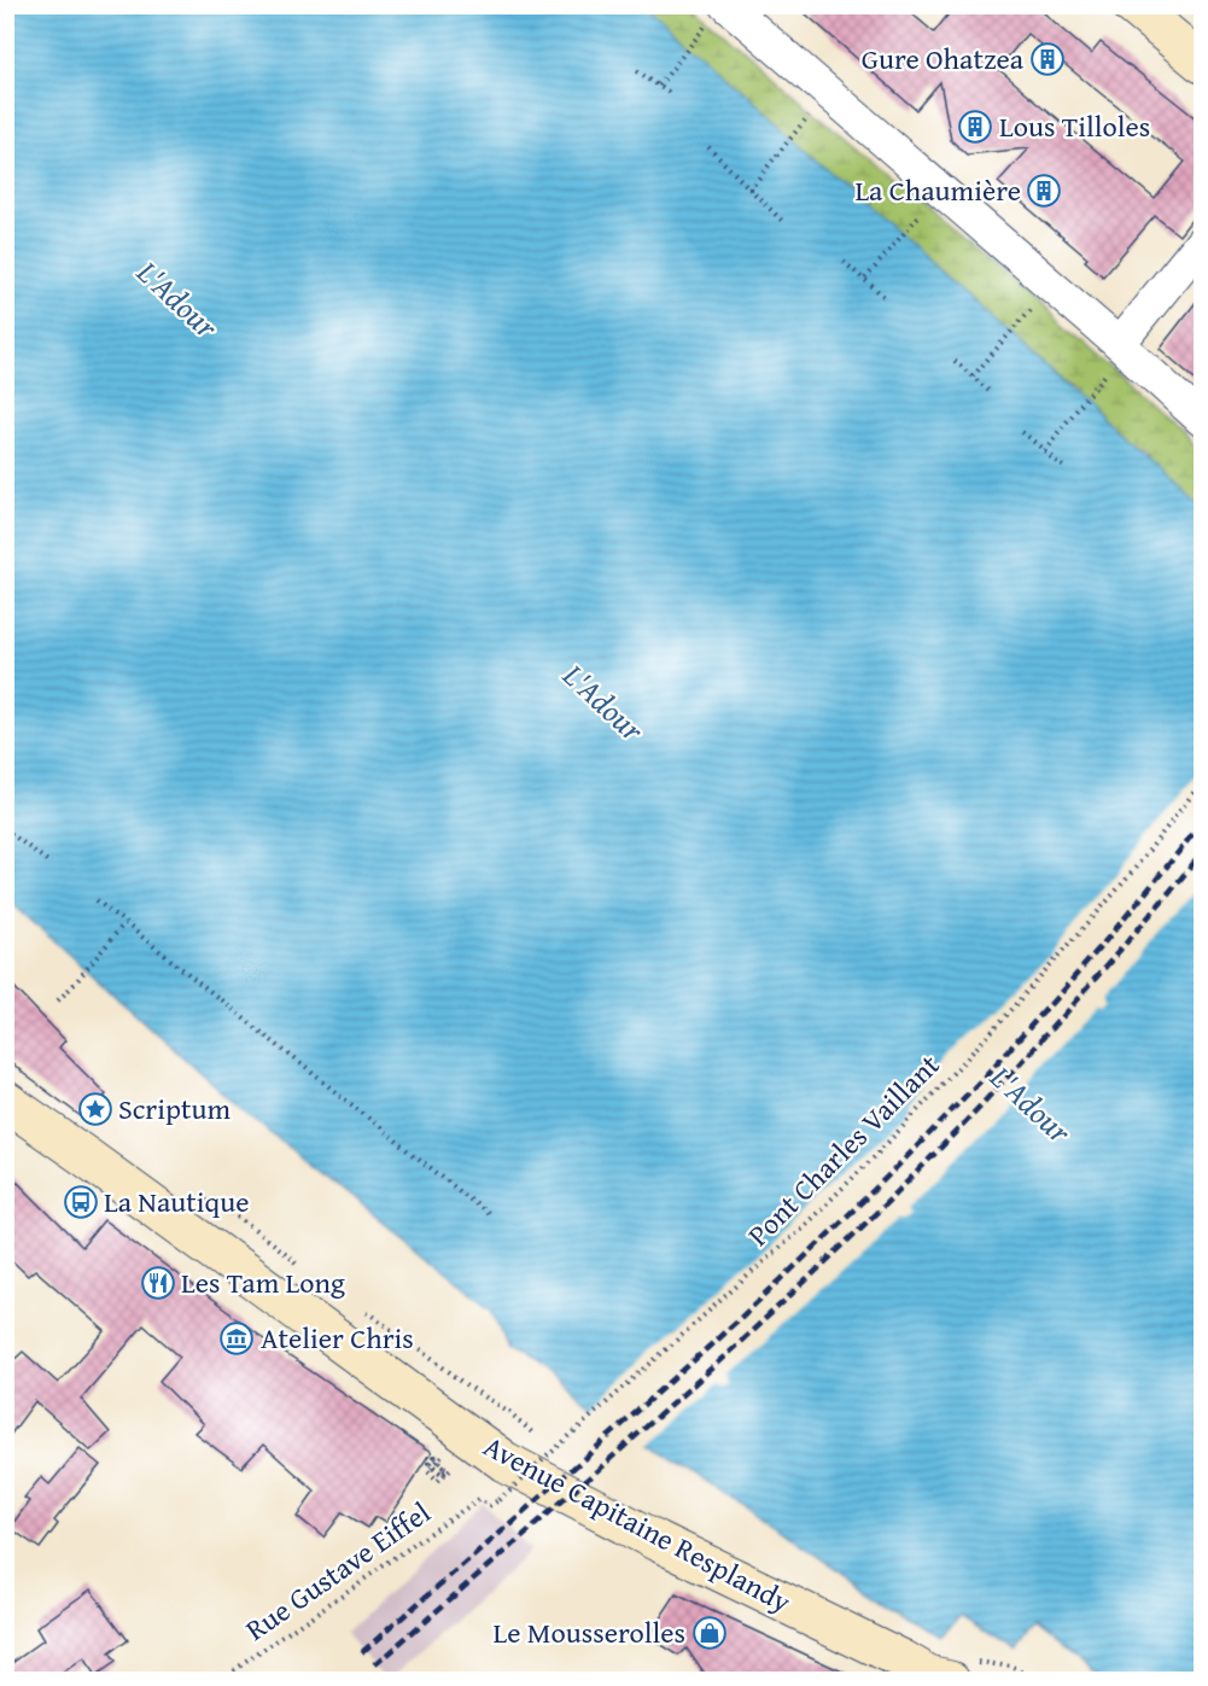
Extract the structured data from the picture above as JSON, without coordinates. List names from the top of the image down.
{
  "streets": {
    "main road": ["Avenue Capitaine Resplandy"],
    "path": ["Pont Charles Vaillant", "Rue Gustave Eiffel"]
  },
  "crossings": [
    ["Pont Charles Vaillant", "Rue Gustave Eiffel"]
  ],
  "water": ["L'Adour"],
  "places": {
    "building": ["Gure Ohatzea", "Lous Tilloles", "La Chaumière"],
    "place": ["Scriptum"],
    "bus stop": ["La Nautique"],
    "restaurant": ["Les Tam Long"],
    "museum": ["Atelier Chris"],
    "shop": ["Le Mousserolles"]
  }
}
